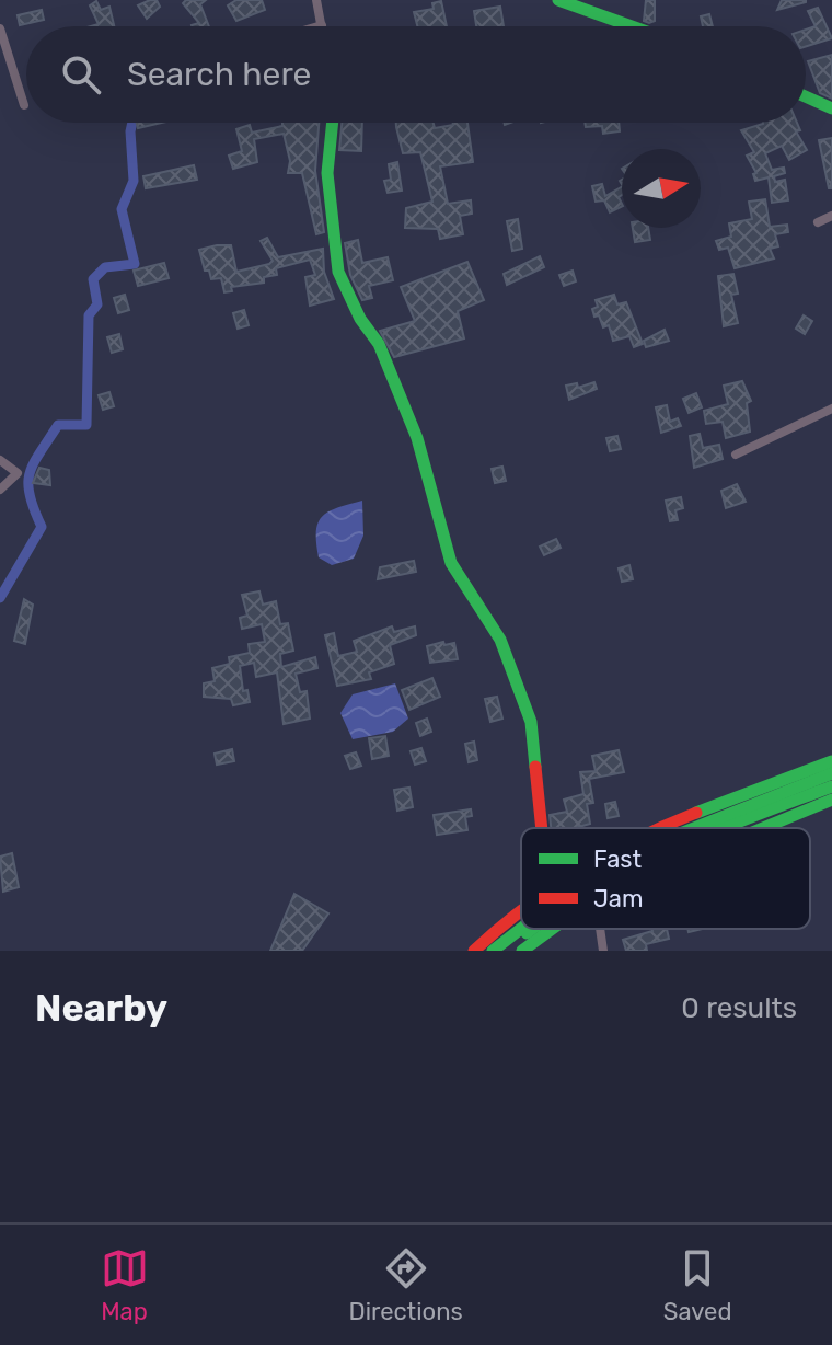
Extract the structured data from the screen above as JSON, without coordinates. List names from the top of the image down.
{
  "legend": ["Fast", "Jam"],
  "north": "right",
  "page": {
    "search": "Search here",
    "heading": ["Nearby", "0 results"],
    "nav": ["Map", "Directions", "Saved"]
  }
}
